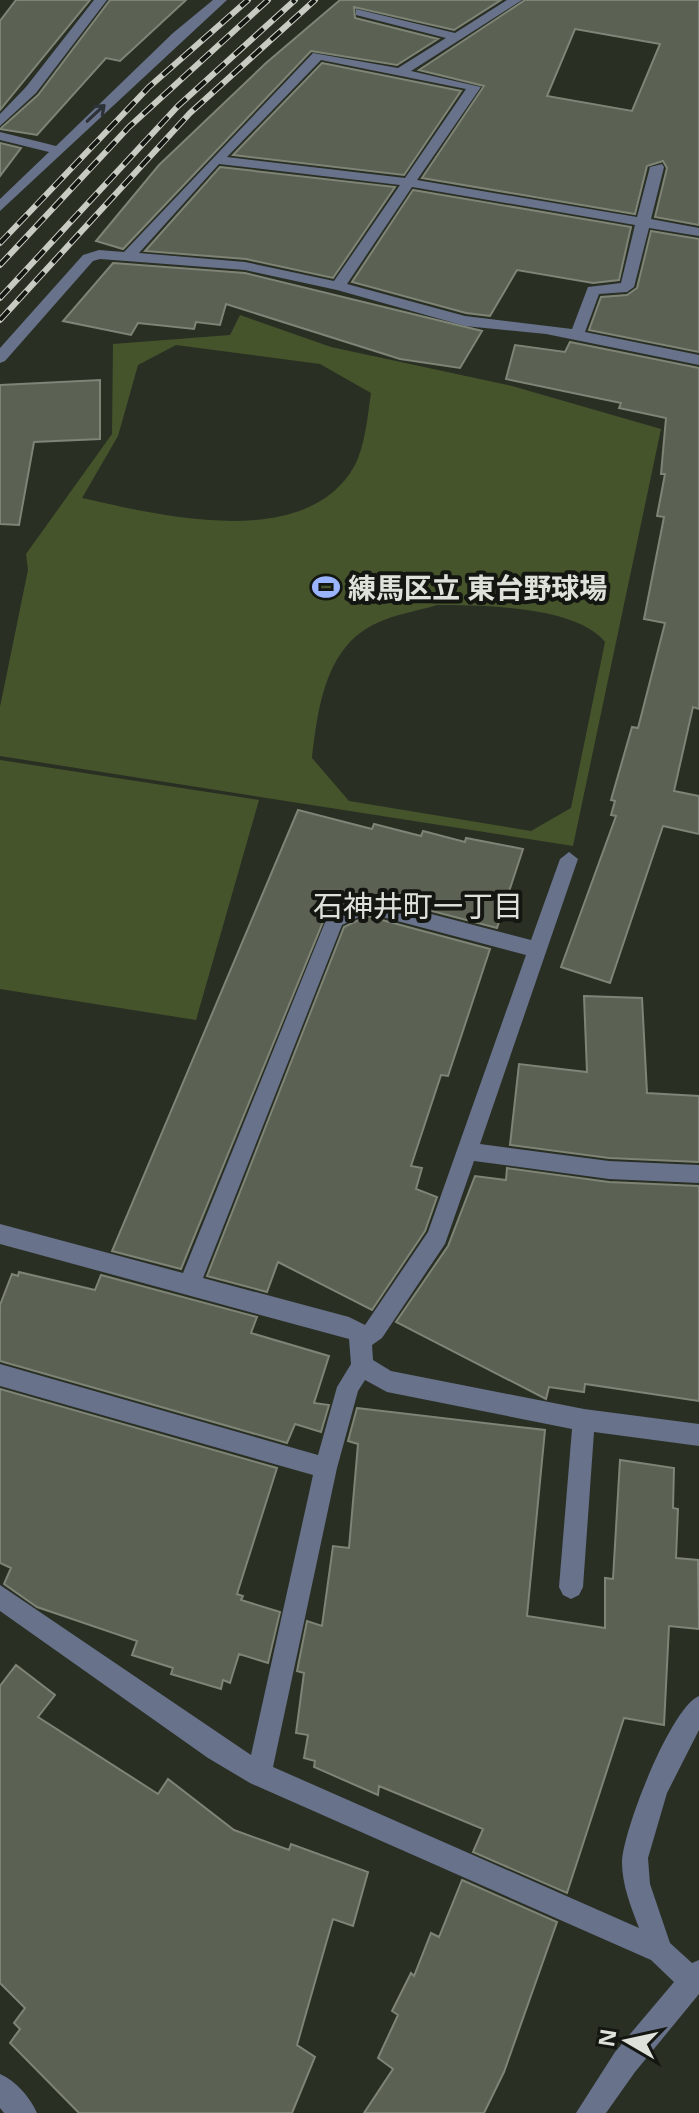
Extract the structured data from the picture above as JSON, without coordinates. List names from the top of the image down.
{
  "districts": ["石神井町一丁目"],
  "places": {
    "sports": ["練馬区立 東台野球場"]
  },
  "north": "left"
}
